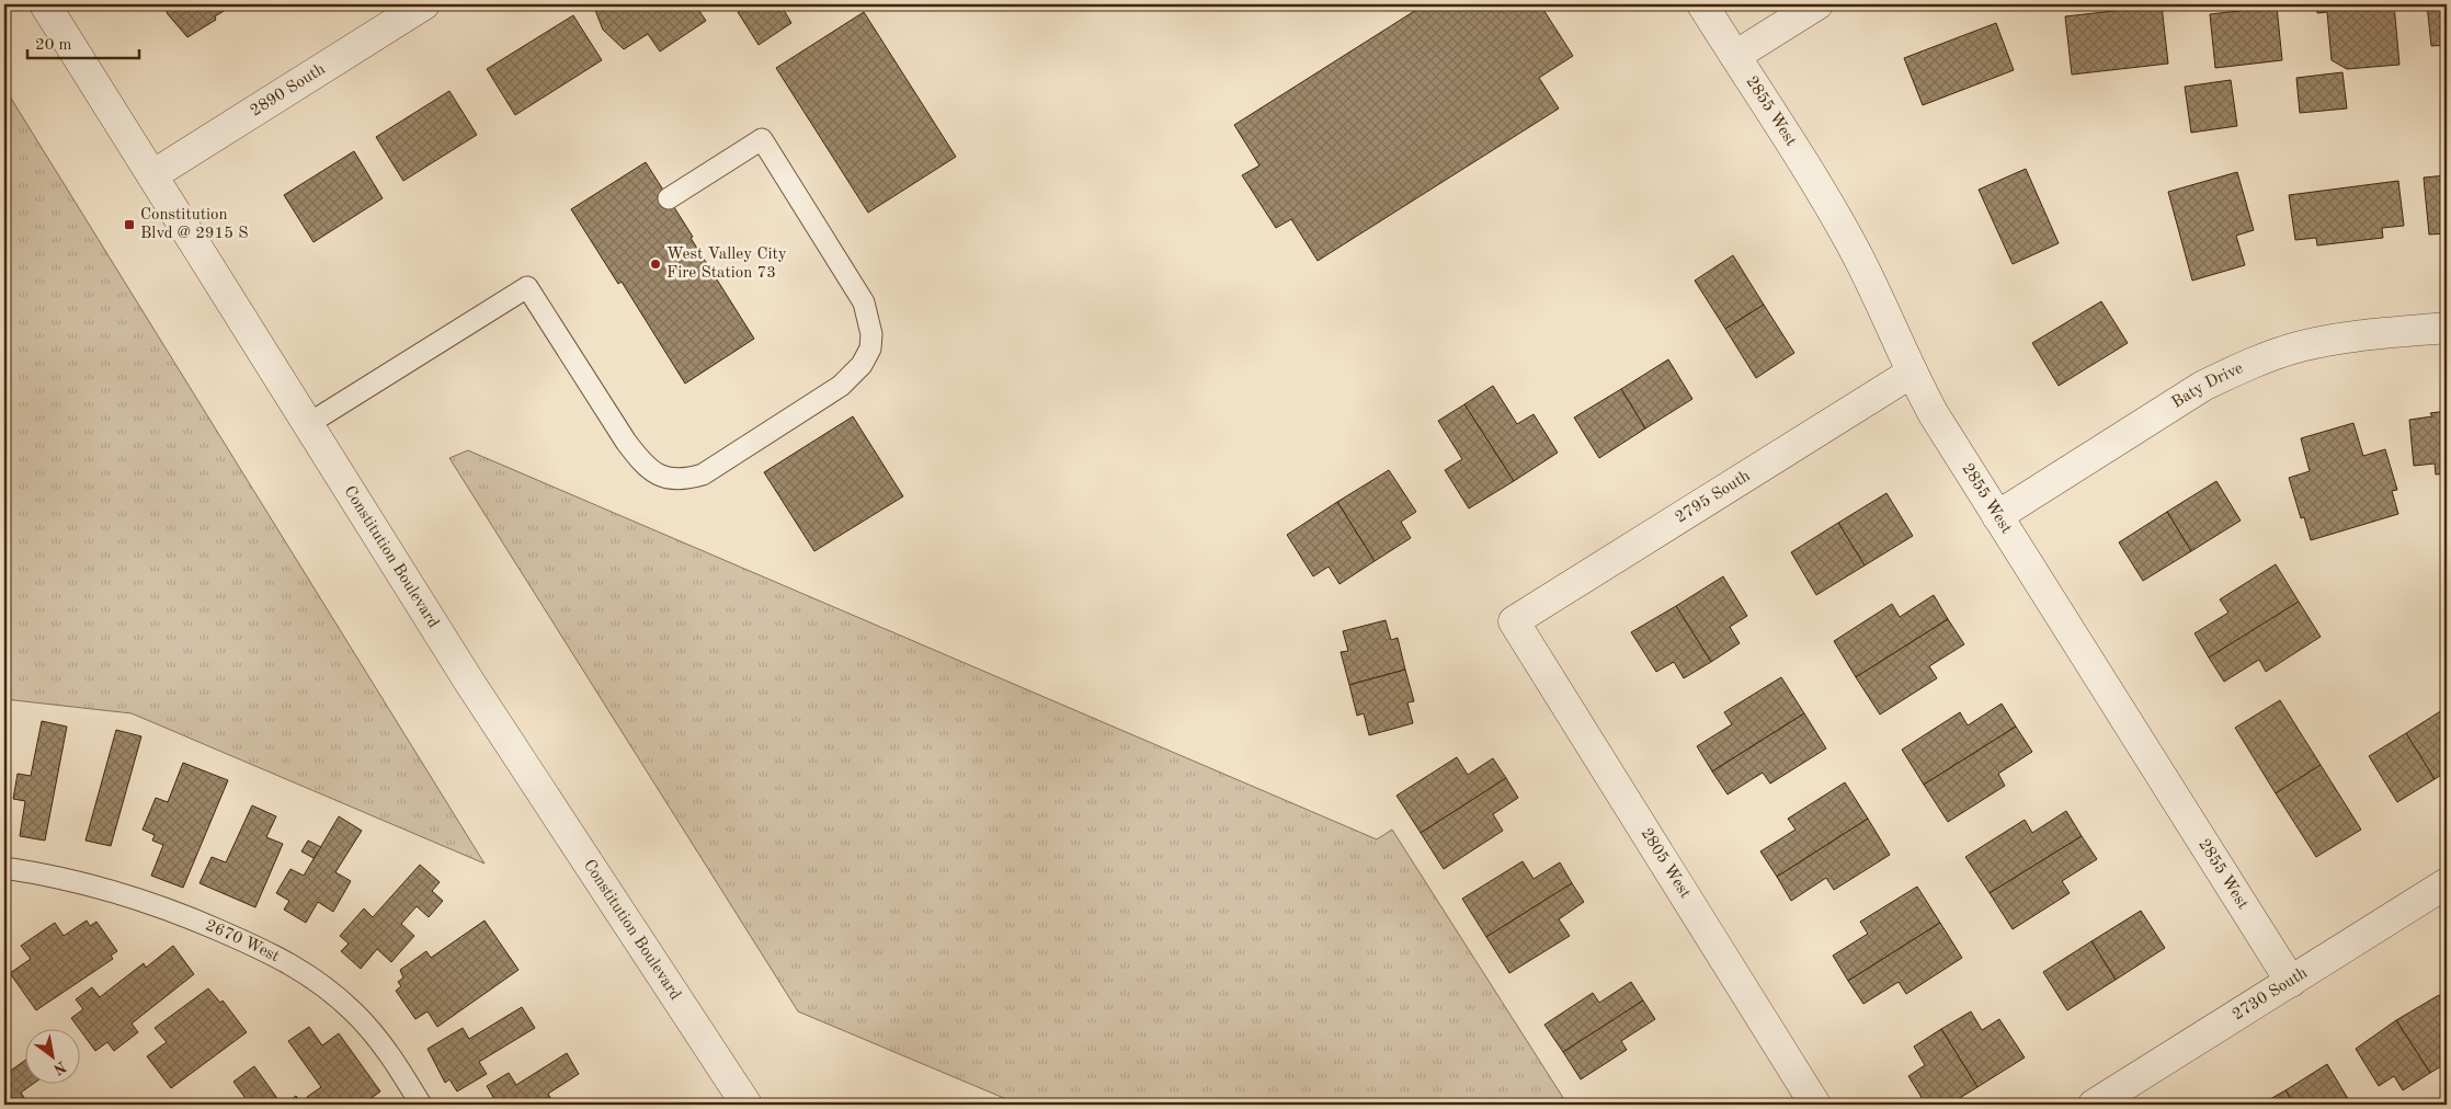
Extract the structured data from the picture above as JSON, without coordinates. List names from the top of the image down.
{
  "streets": {
    "street": [
      "2890 South",
      "2855 West",
      "Baty Drive",
      "2795 South",
      "Constitution Boulevard",
      "2805 West",
      "2730 South"
    ],
    "lane": ["2670 West"]
  },
  "crossings": [
    ["2890 South", "Constitution Boulevard"],
    ["2855 West", "Baty Drive"],
    ["2855 West", "2795 South"],
    ["2855 West", "2730 South"],
    ["2795 South", "2805 West"]
  ],
  "places": {
    "transit": ["Constitution Blvd @ 2915 S"],
    "other": ["West Valley City Fire Station 73"]
  },
  "scale_bar": "20 m",
  "north": "bottom right"
}
